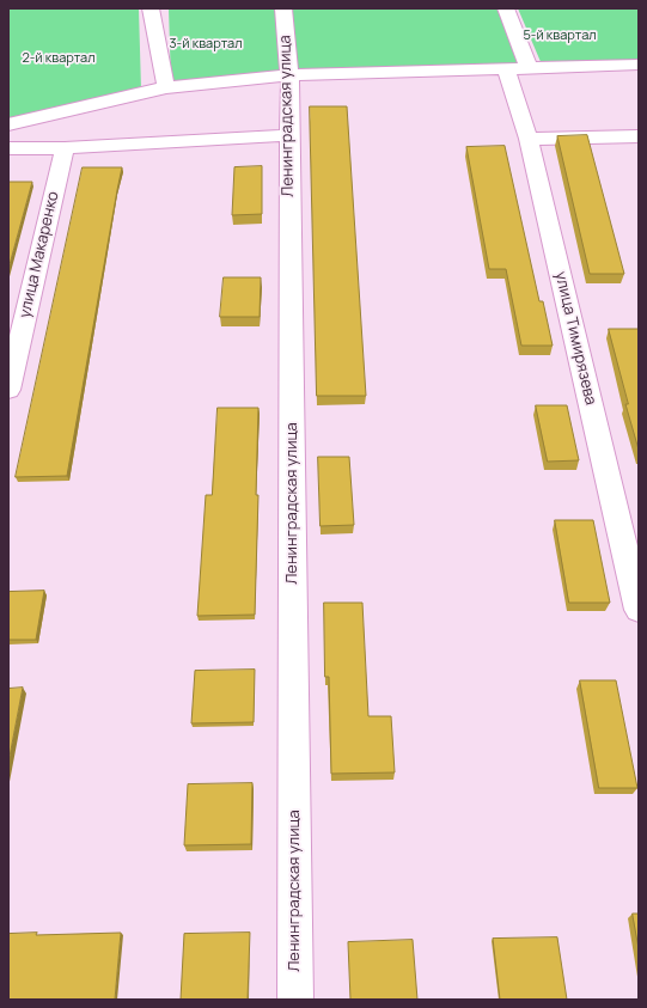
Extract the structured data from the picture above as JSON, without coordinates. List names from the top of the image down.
{
  "streets": {
    "street": ["Ленинградская улица", "улица Макаренко", "улица Тимирязева"]
  },
  "parks": ["5-й квартал", "3-й квартал", "2-й квартал"]
}
